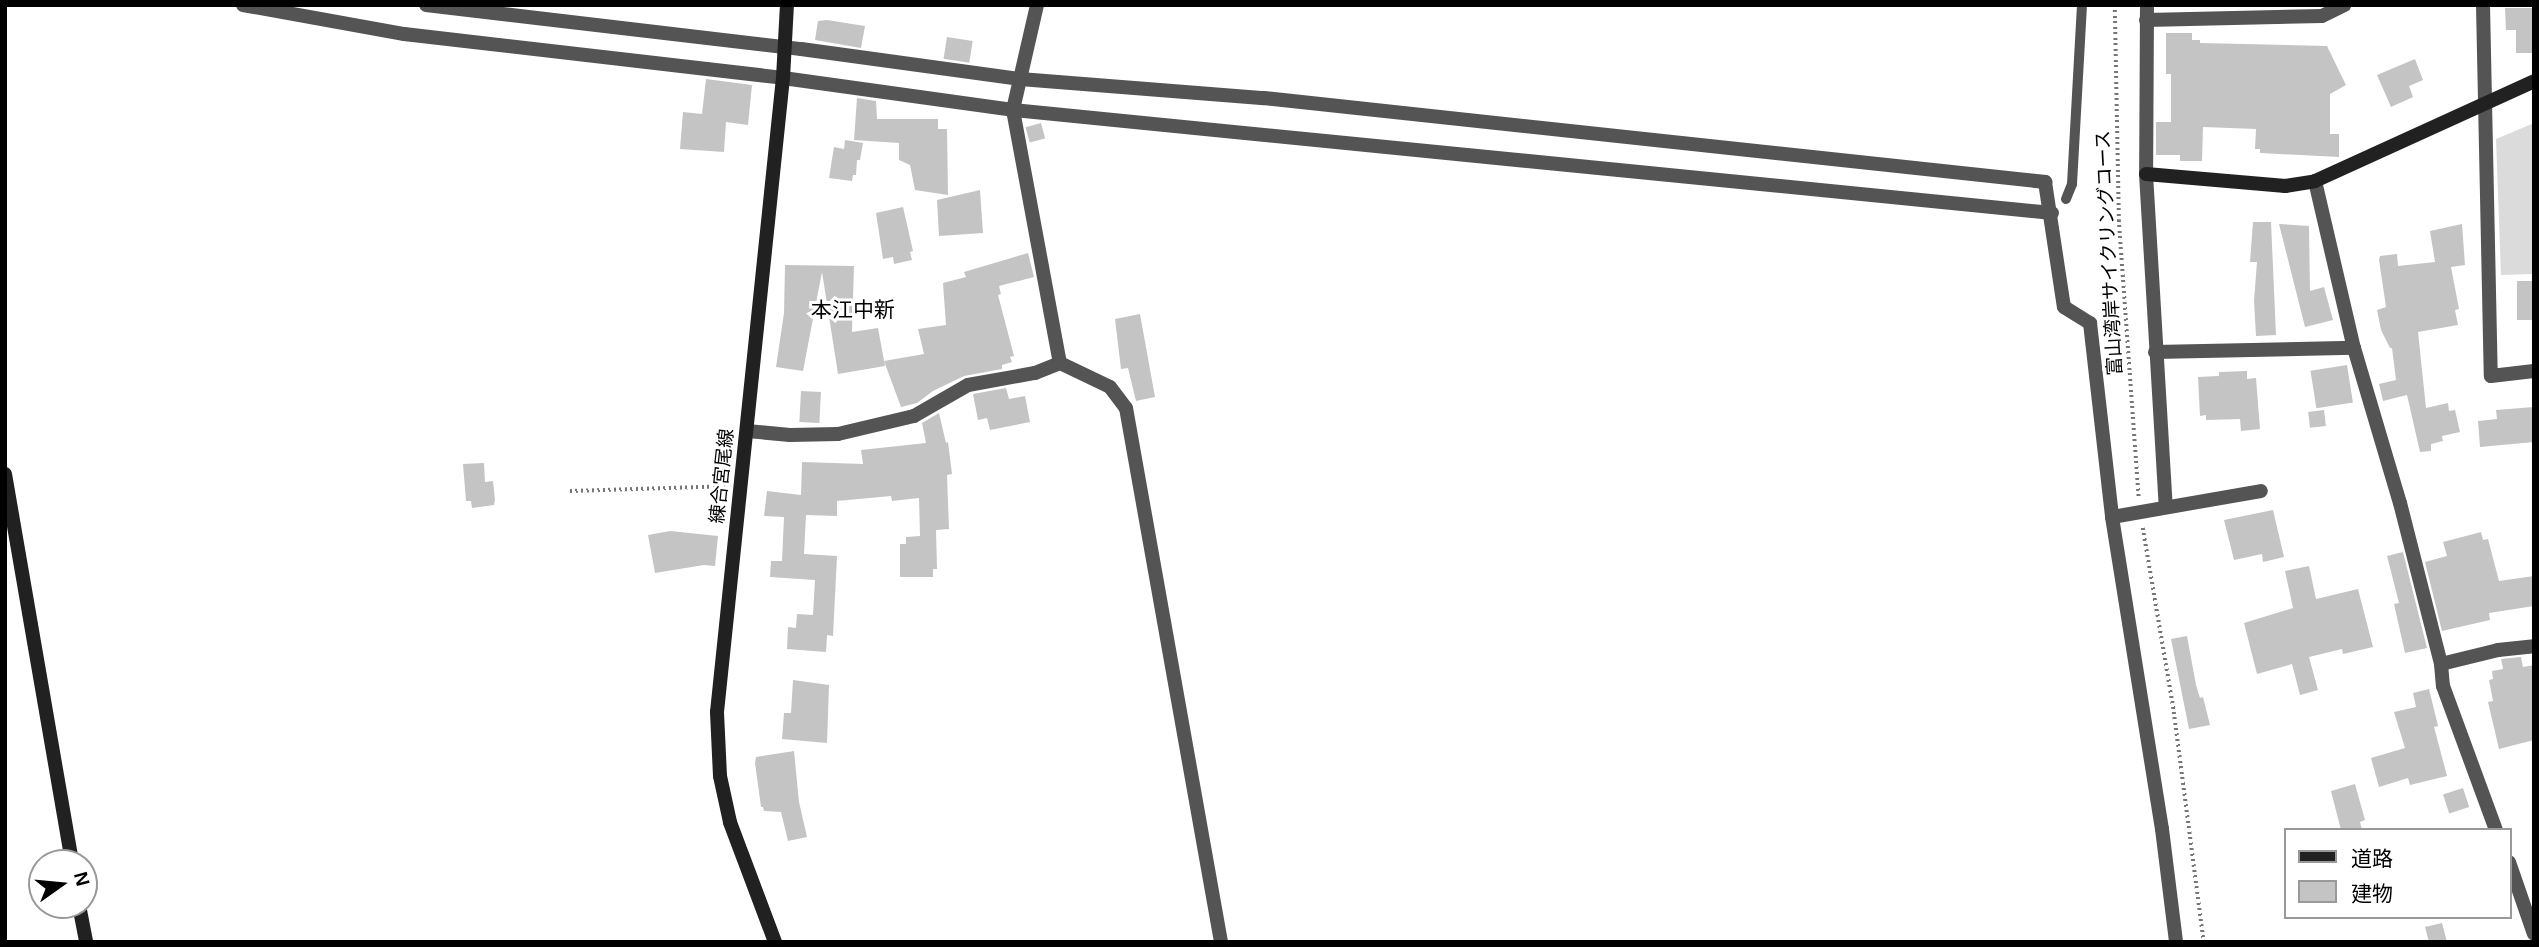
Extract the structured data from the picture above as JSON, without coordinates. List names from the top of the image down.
{
  "streets": {
    "main road": ["練合宮尾線"],
    "path": ["富山湾岸サイクリングコース"]
  },
  "districts": ["本江中新"],
  "legend": ["道路", "建物"],
  "north": "right"
}
